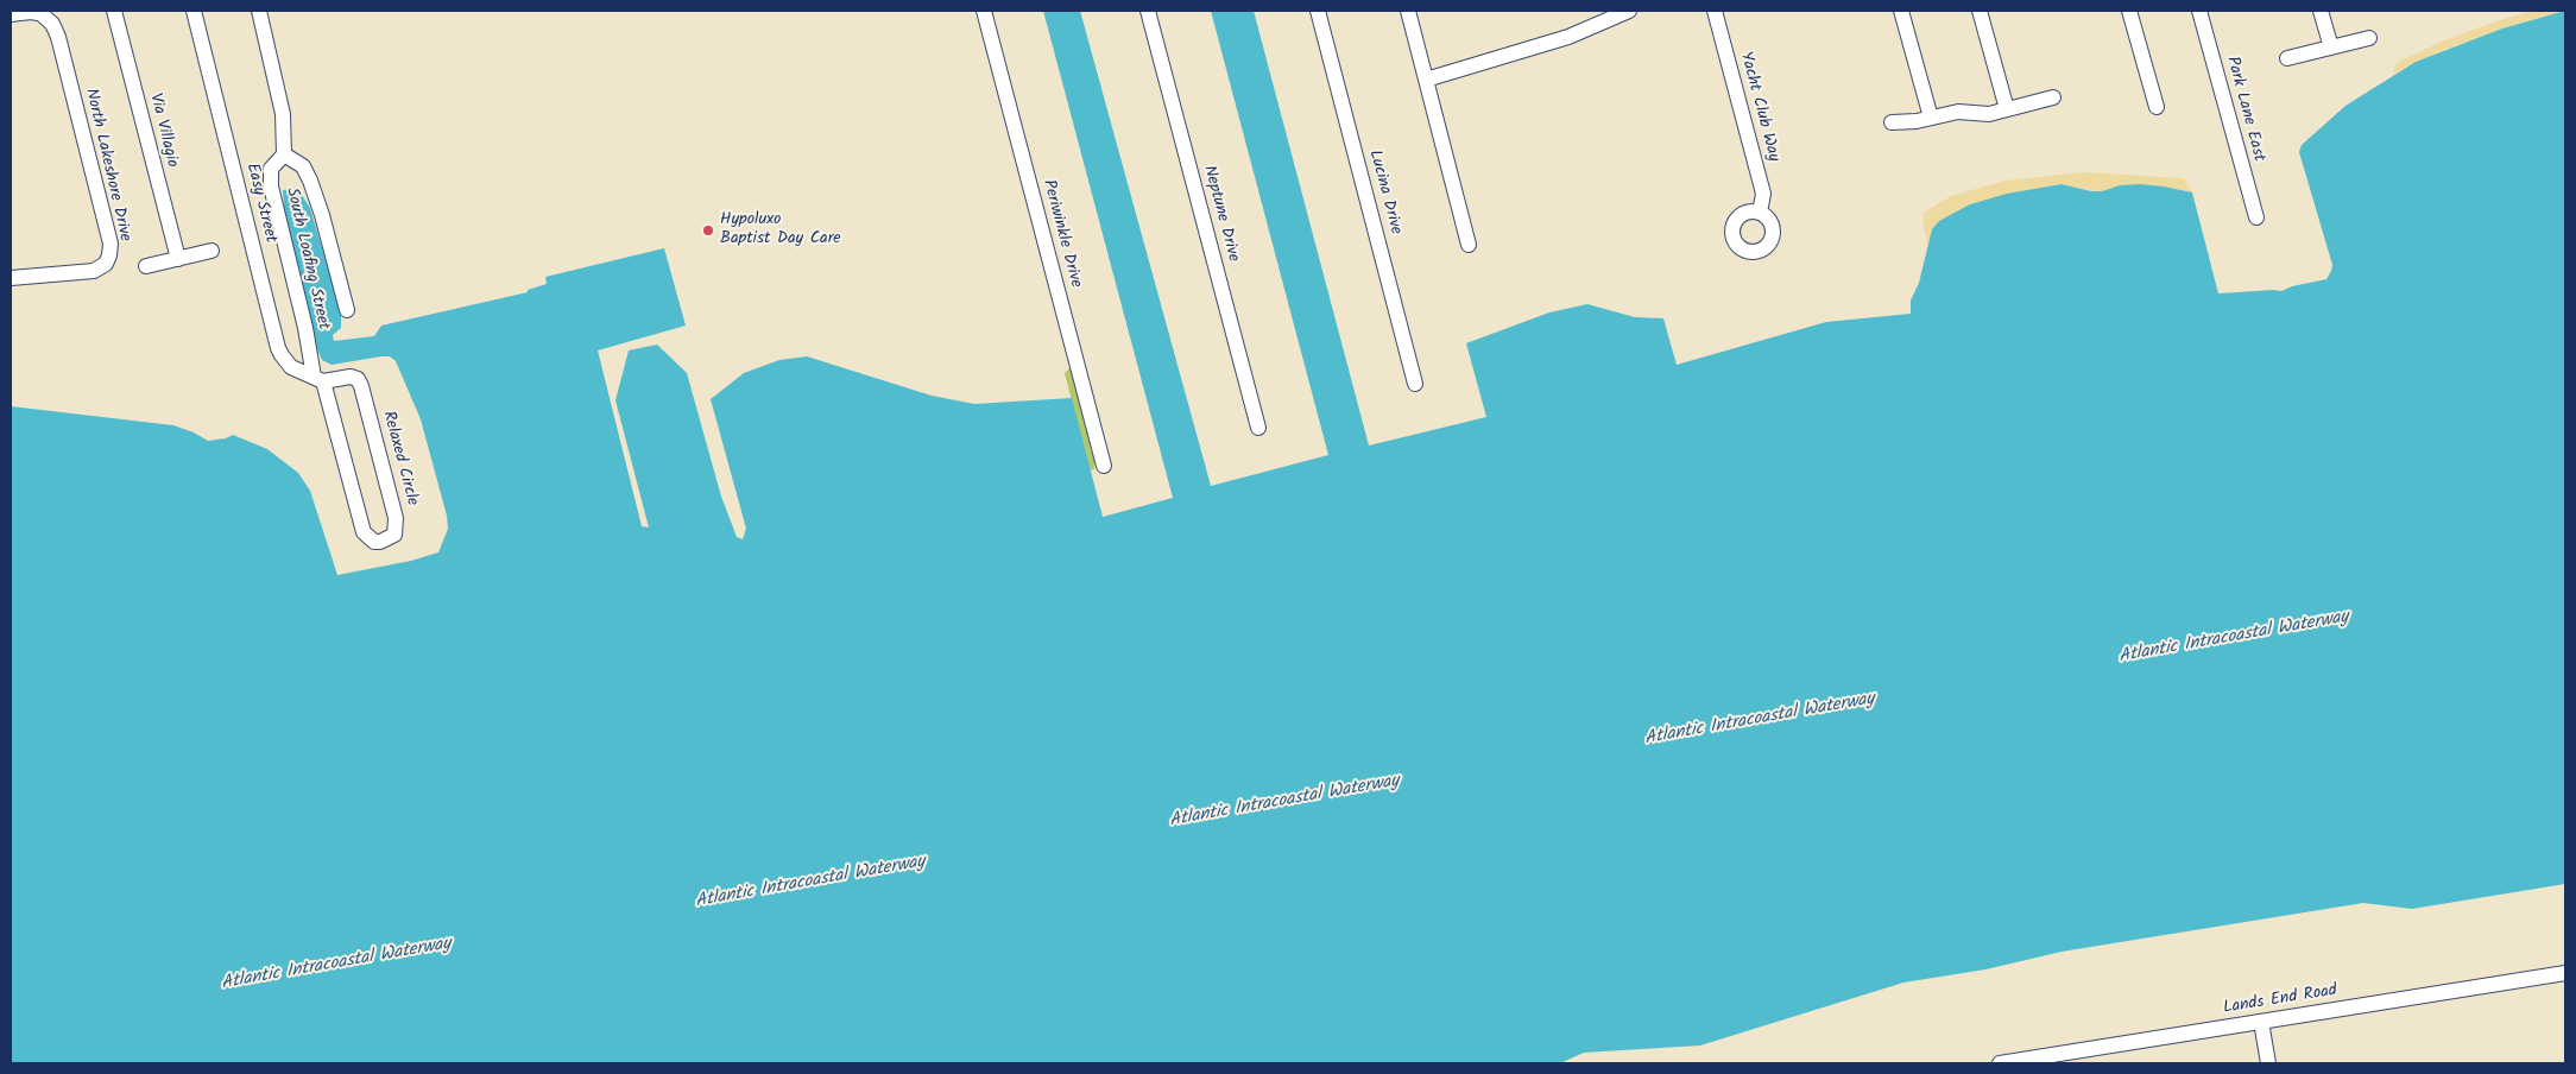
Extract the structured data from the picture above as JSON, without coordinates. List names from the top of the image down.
{
  "streets": {
    "street": [
      "Yacht Club Way",
      "Park Lane East",
      "Via Villagio",
      "North Lakeshore Drive",
      "Lucina Drive",
      "Easy Street",
      "Neptune Drive",
      "Periwinkle Drive",
      "South Loafing Street",
      "Relaxed Circle",
      "Lands End Road"
    ]
  },
  "crossings": [
    ["Easy Street", "South Loafing Street"],
    ["Easy Street", "Relaxed Circle"],
    ["South Loafing Street", "Relaxed Circle"]
  ],
  "water": ["Atlantic Intracoastal Waterway"],
  "places": ["Hypoluxo Baptist Day Care"]
}
